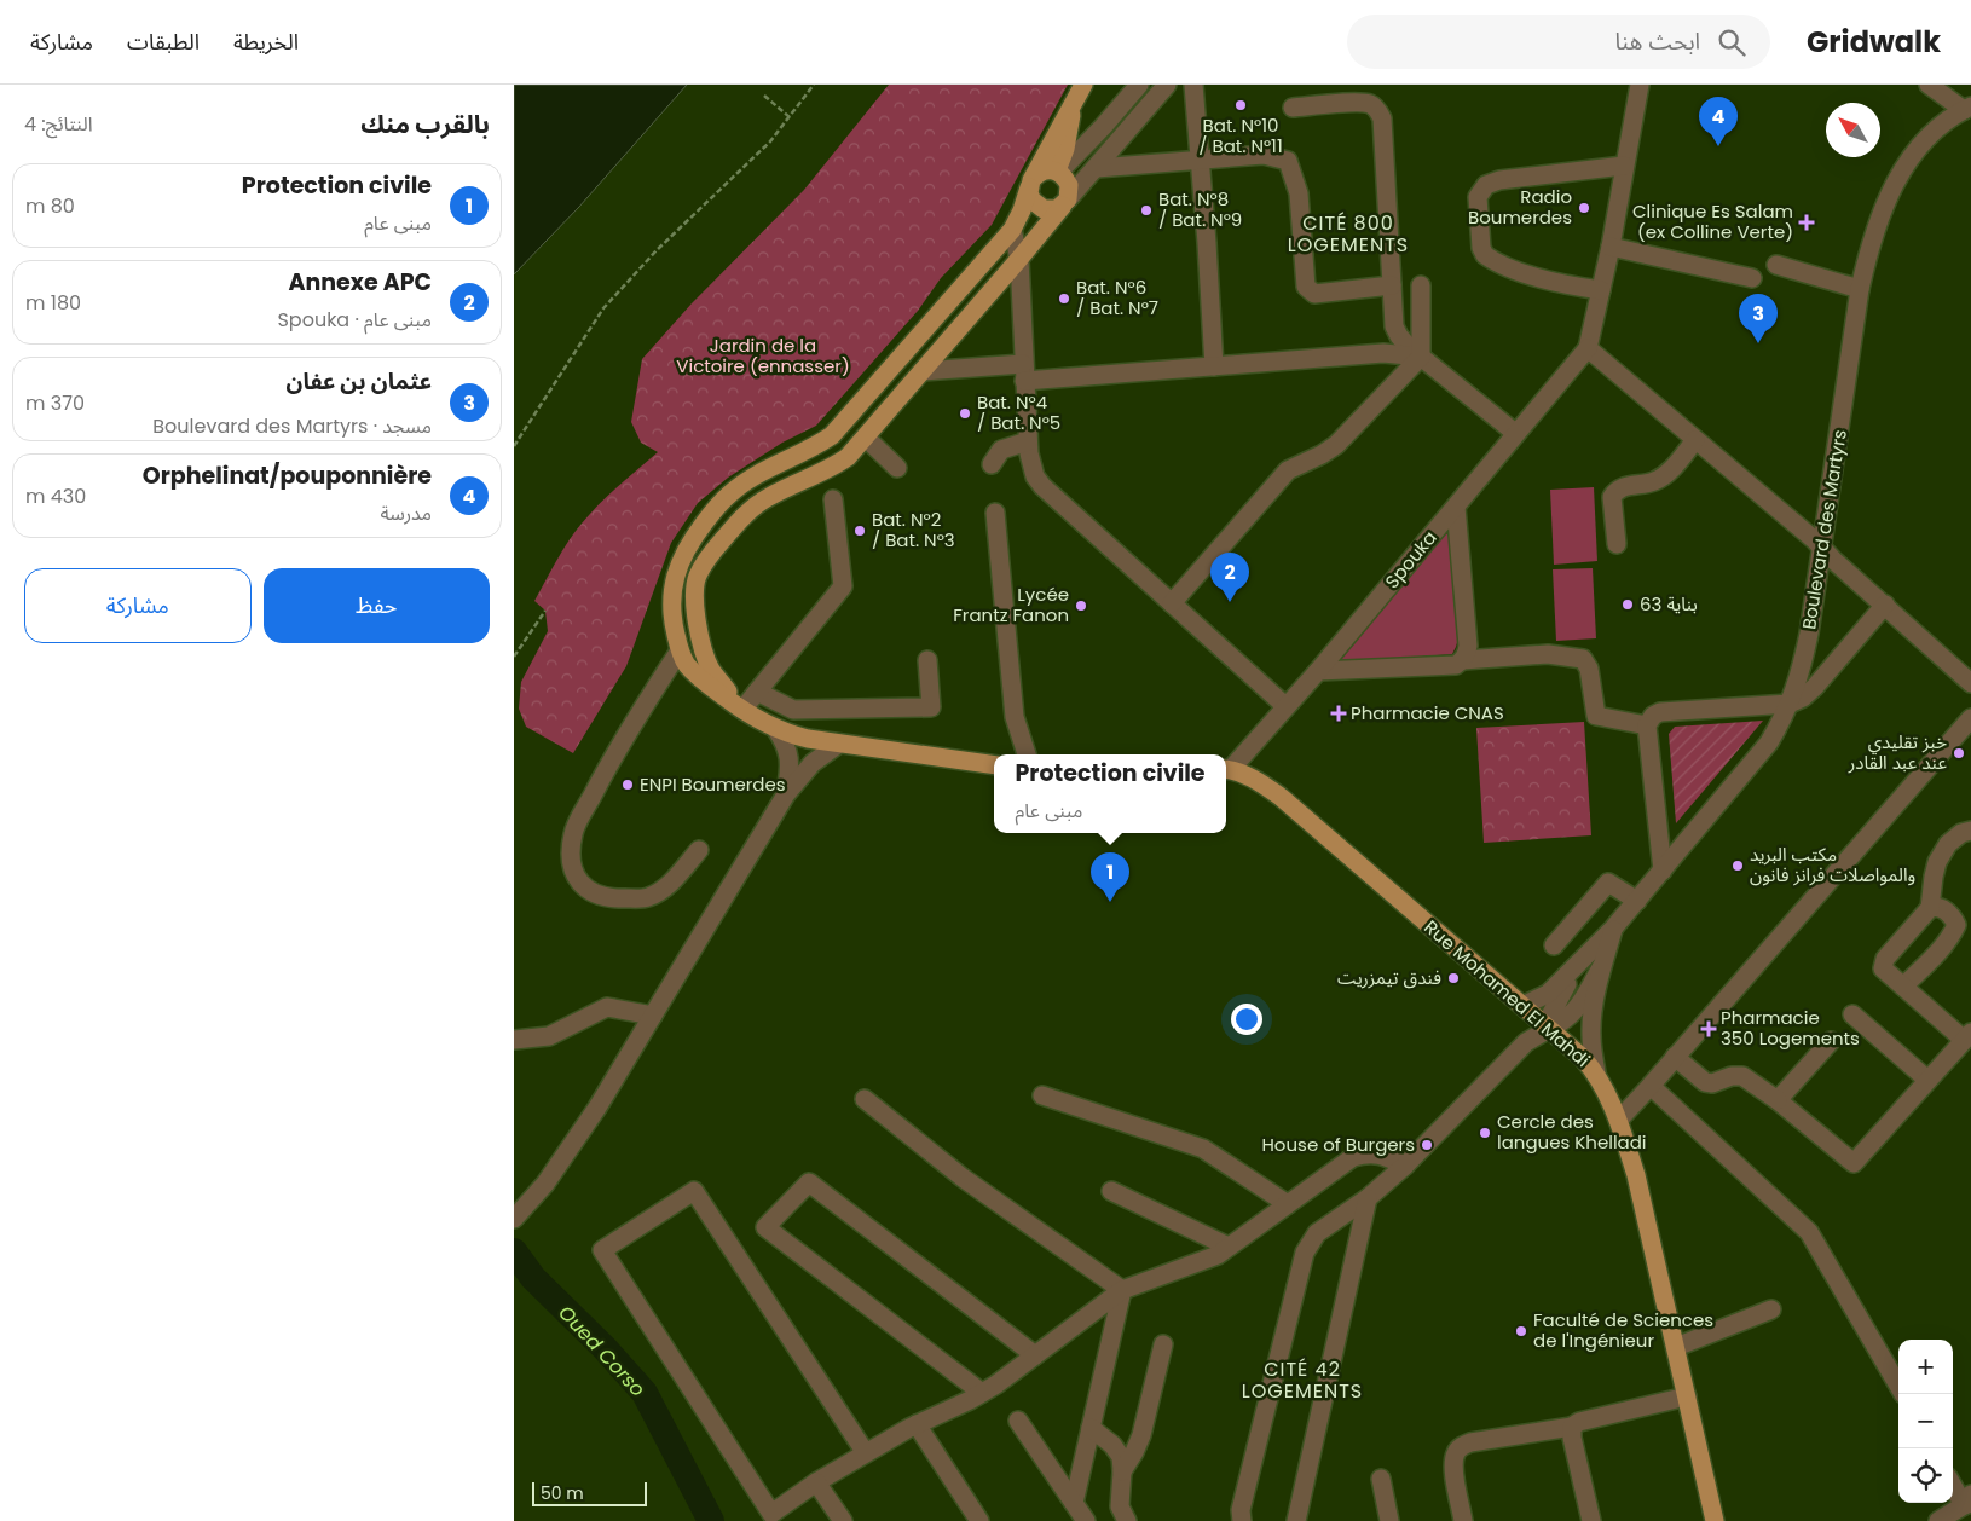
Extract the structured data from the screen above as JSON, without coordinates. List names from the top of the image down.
{
  "streets": {
    "main road": ["Rue Mohamed El Mahdi"],
    "street": ["Boulevard des Martyrs", "Spouka"]
  },
  "crossings": [
    ["Spouka", "Rue Mohamed El Mahdi"]
  ],
  "districts": ["CITÉ 800 LOGEMENTS", "CITÉ 42 LOGEMENTS"],
  "water": ["Oued Corso"],
  "parks": ["Jardin de la Victoire (ennasser)"],
  "places": {
    "other": [
      "Bat. N°10 / Bat. N°11",
      "Radio Boumerdes",
      "Bat. N°8 / Bat. N°9",
      "Bat. N°6 / Bat. N°7",
      "Bat. N°4 / Bat. N°5",
      "Bat. N°2 / Bat. N°3",
      "بناية 63",
      "Lycée Frantz Fanon",
      "خبز تقليدي عند عبد القادر",
      "ENPI Boumerdes",
      "مكتب البريد والمواصلات فرانز فانون",
      "فندق تيمزريت",
      "Cercle des langues Khelladi",
      "House of Burgers",
      "Faculté de Sciences de l'Ingénieur"
    ],
    "health": ["Clinique Es Salam (ex Colline Verte)", "Pharmacie CNAS", "Pharmacie 350 Logements"]
  },
  "scale_bar": "50 m",
  "north": "top left",
  "page": {
    "header": "Gridwalk",
    "search": "ابحث هنا",
    "nav": ["الخريطة", "الطبقات", "مشاركة"],
    "heading": ["بالقرب منك", "النتائج: 4"],
    "pins": [
      "4",
      "3",
      "2",
      "1"
    ],
    "list": [
      {
        "mark": "1",
        "name": "Protection civile",
        "note": "مبنى عام",
        "value": "80 m"
      },
      {
        "mark": "2",
        "name": "Annexe APC",
        "note": "مبنى عام · Spouka",
        "value": "180 m"
      },
      {
        "mark": "3",
        "name": "عثمان بن عفان",
        "note": "مسجد · Boulevard des Martyrs",
        "value": "370 m"
      },
      {
        "mark": "4",
        "name": "Orphelinat/pouponnière",
        "note": "مدرسة",
        "value": "430 m"
      }
    ],
    "buttons": ["حفظ", "مشاركة"],
    "popup": ["Protection civile", "مبنى عام"],
    "map_buttons": ["+", "−"],
    "scale": "50 m"
  }
}
